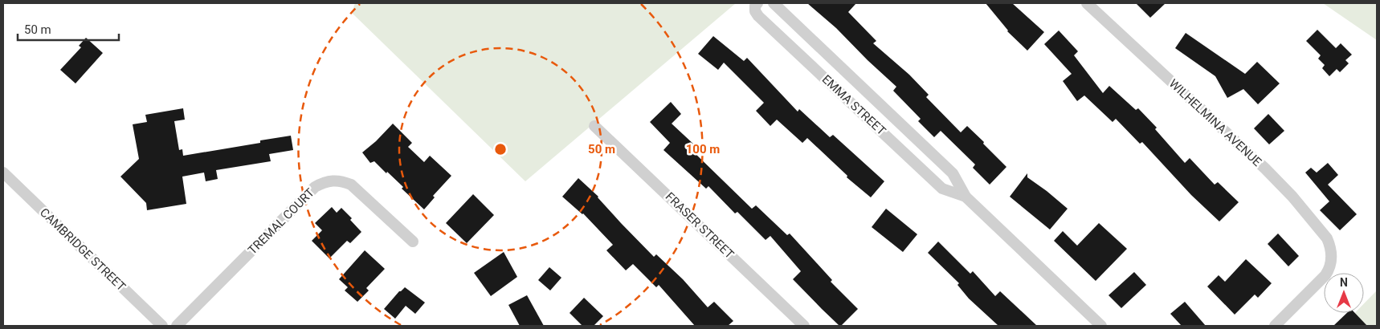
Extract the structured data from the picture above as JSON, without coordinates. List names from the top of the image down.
{
  "streets": {
    "street": [
      "EMMA STREET",
      "WILHELMINA AVENUE",
      "TREMAL COURT",
      "FRASER STREET",
      "CAMBRIDGE STREET"
    ]
  },
  "scale_bar": "50 m",
  "north": "top",
  "rings": ["50 m", "100 m"]
}
